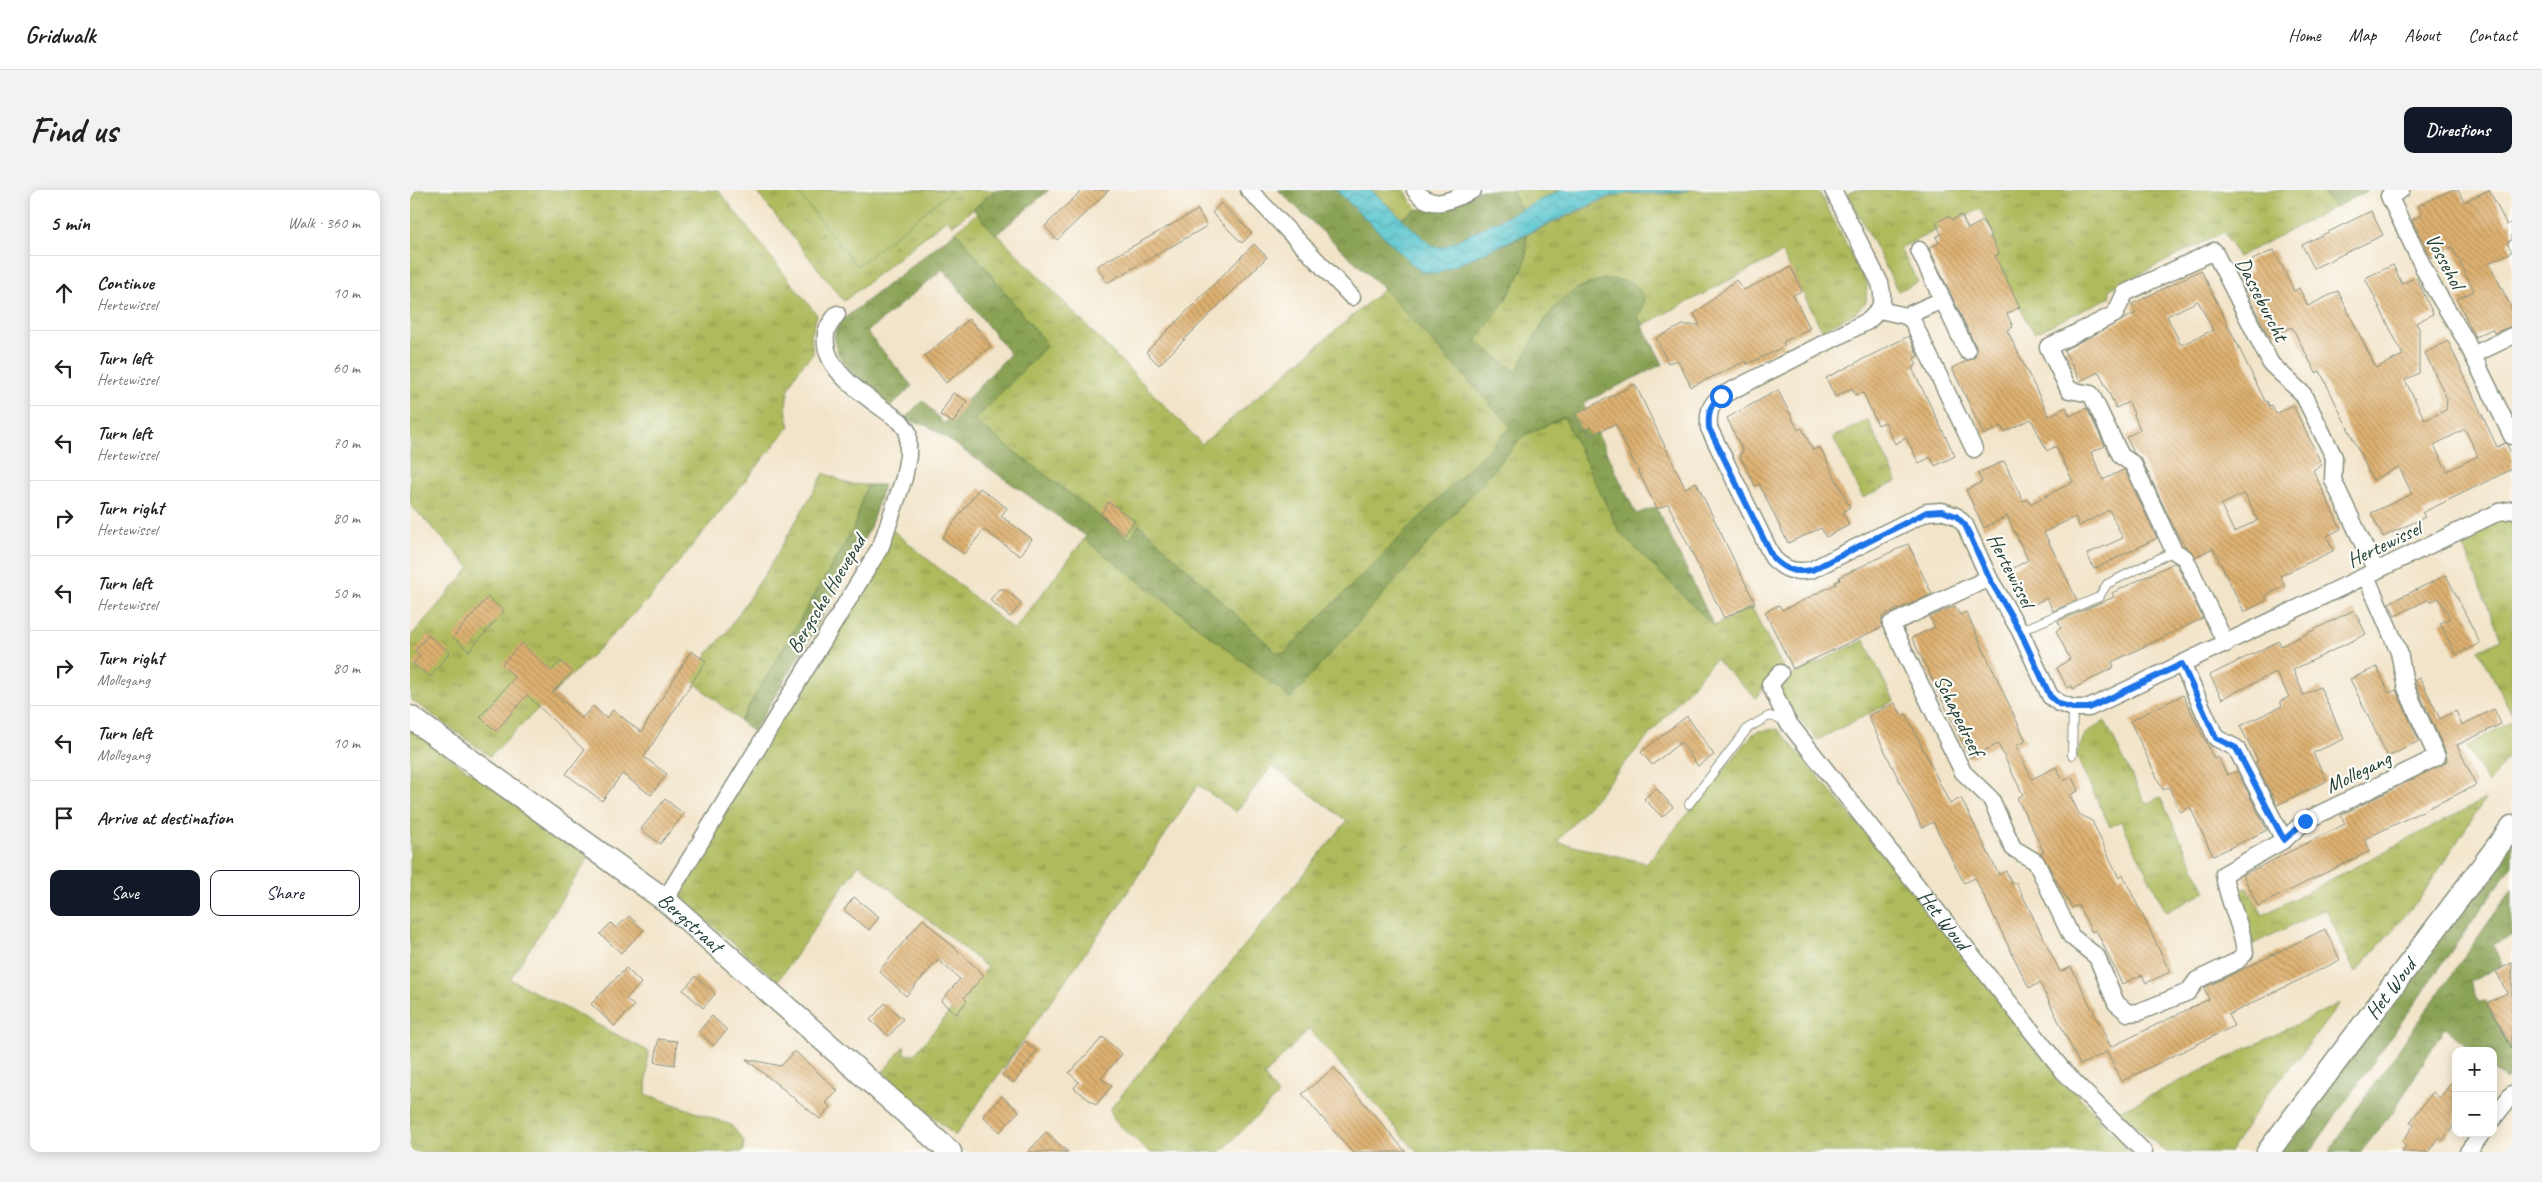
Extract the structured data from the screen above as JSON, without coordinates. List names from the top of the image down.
{
  "streets": {
    "street": [
      "Vossehol",
      "Dasseburcht",
      "Hertewissel",
      "Bergsche Hoevepad",
      "Schapedreef",
      "Mollegang",
      "Het Woud",
      "Bergstraat"
    ]
  },
  "crossings": [
    ["Dasseburcht", "Hertewissel"],
    ["Dasseburcht", "Mollegang"],
    ["Hertewissel", "Schapedreef"],
    ["Hertewissel", "Mollegang"],
    ["Bergsche Hoevepad", "Bergstraat"],
    ["Schapedreef", "Mollegang"]
  ],
  "page": {
    "header": "Gridwalk",
    "nav": [
      "Home",
      "Map",
      "About",
      "Contact"
    ],
    "buttons": [
      "Directions",
      ["Save", "Share"]
    ],
    "title": "Find us",
    "heading": ["5 min", "Walk · 360 m"],
    "list": [
      ["Continue", "Hertewissel", "10 m"],
      ["Turn left", "Hertewissel", "60 m"],
      ["Turn left", "Hertewissel", "70 m"],
      ["Turn right", "Hertewissel", "80 m"],
      ["Turn left", "Hertewissel", "50 m"],
      ["Turn right", "Mollegang", "80 m"],
      ["Turn left", "Mollegang", "10 m"],
      "Arrive at destination"
    ],
    "map_buttons": ["+", "−"]
  }
}
